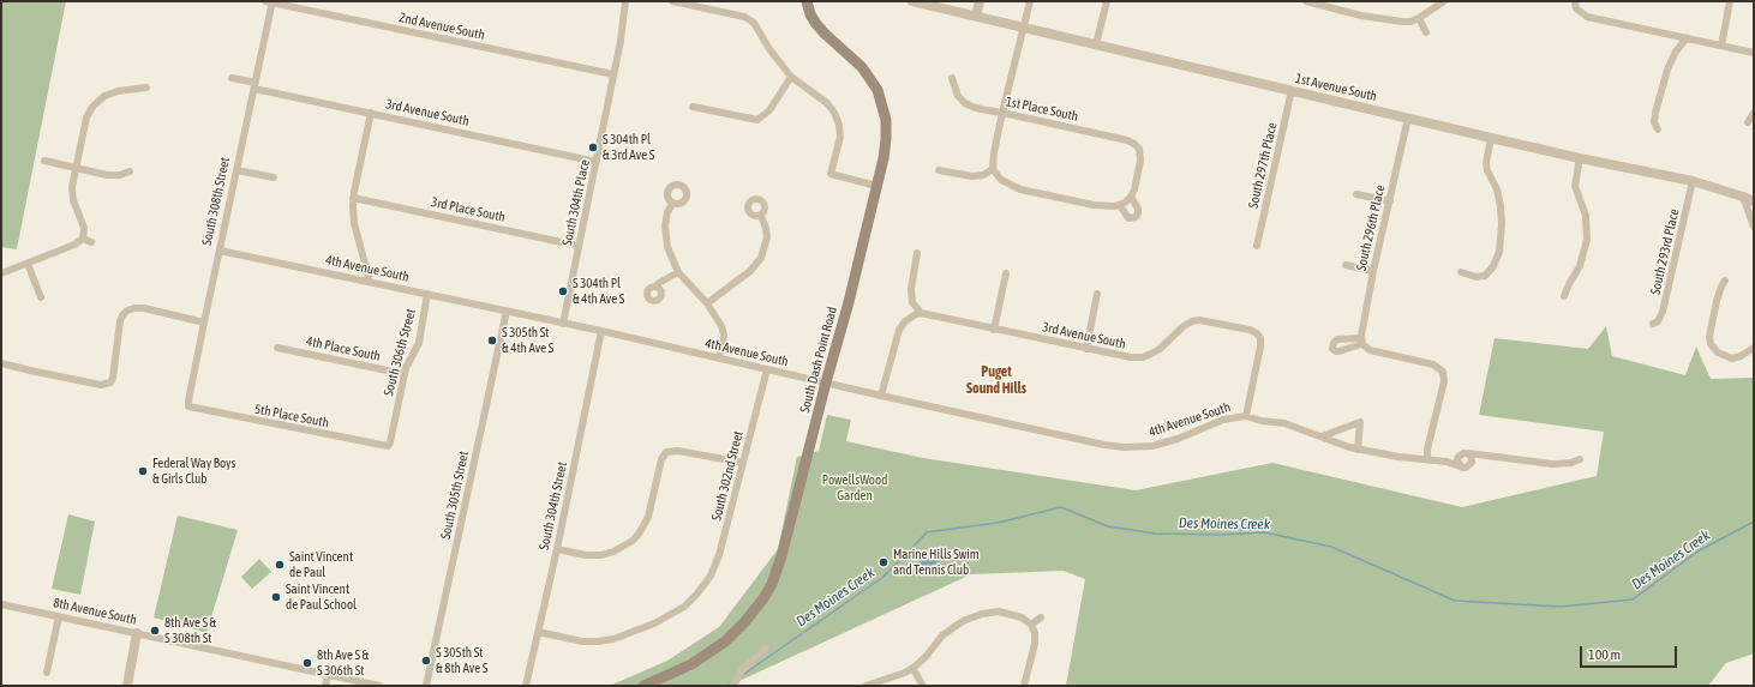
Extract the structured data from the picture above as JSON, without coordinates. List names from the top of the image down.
{
  "streets": {
    "main road": ["South Dash Point Road"],
    "street": [
      "2nd Avenue South",
      "1st Avenue South",
      "1st Place South",
      "3rd Avenue South",
      "South 297th Place",
      "South 308th Street",
      "South 304th Place",
      "3rd Place South",
      "South 296th Place",
      "South 293rd Place",
      "4th Avenue South",
      "4th Place South",
      "South 306th Street",
      "5th Place South",
      "South 302nd Street",
      "South 305th Street",
      "South 304th Street",
      "8th Avenue South"
    ]
  },
  "crossings": [
    ["2nd Avenue South", "South 308th Street"],
    ["2nd Avenue South", "South 304th Place"],
    ["1st Avenue South", "South 297th Place"],
    ["1st Avenue South", "South 296th Place"],
    ["1st Avenue South", "South 293rd Place"],
    ["3rd Avenue South", "South 308th Street"],
    ["3rd Avenue South", "South 304th Place"],
    ["3rd Avenue South", "4th Avenue South"],
    ["South 308th Street", "4th Avenue South"],
    ["South 308th Street", "5th Place South"],
    ["South 304th Place", "3rd Place South"],
    ["South 304th Place", "4th Avenue South"],
    ["South 296th Place", "4th Avenue South"],
    ["4th Avenue South", "South 306th Street"],
    ["4th Avenue South", "South Dash Point Road"],
    ["4th Avenue South", "South 302nd Street"],
    ["4th Avenue South", "South 305th Street"],
    ["4th Avenue South", "South 304th Street"],
    ["4th Place South", "South 306th Street"],
    ["South 306th Street", "5th Place South"],
    ["South 302nd Street", "South 304th Street"]
  ],
  "districts": ["Puget Sound Hills"],
  "water": ["Des Moines Creek"],
  "parks": ["PowellsWood Garden"],
  "places": [
    "S 304th Pl & 3rd Ave S",
    "S 304th Pl & 4th Ave S",
    "S 305th St & 4th Ave S",
    "Federal Way Boys & Girls Club",
    "Marine Hills Swim and Tennis Club",
    "Saint Vincent de Paul",
    "Saint Vincent de Paul School",
    "8th Ave S & S 308th St",
    "S 305th St & 8th Ave S",
    "8th Ave S & S 306th St"
  ],
  "scale_bar": "100 m"
}
